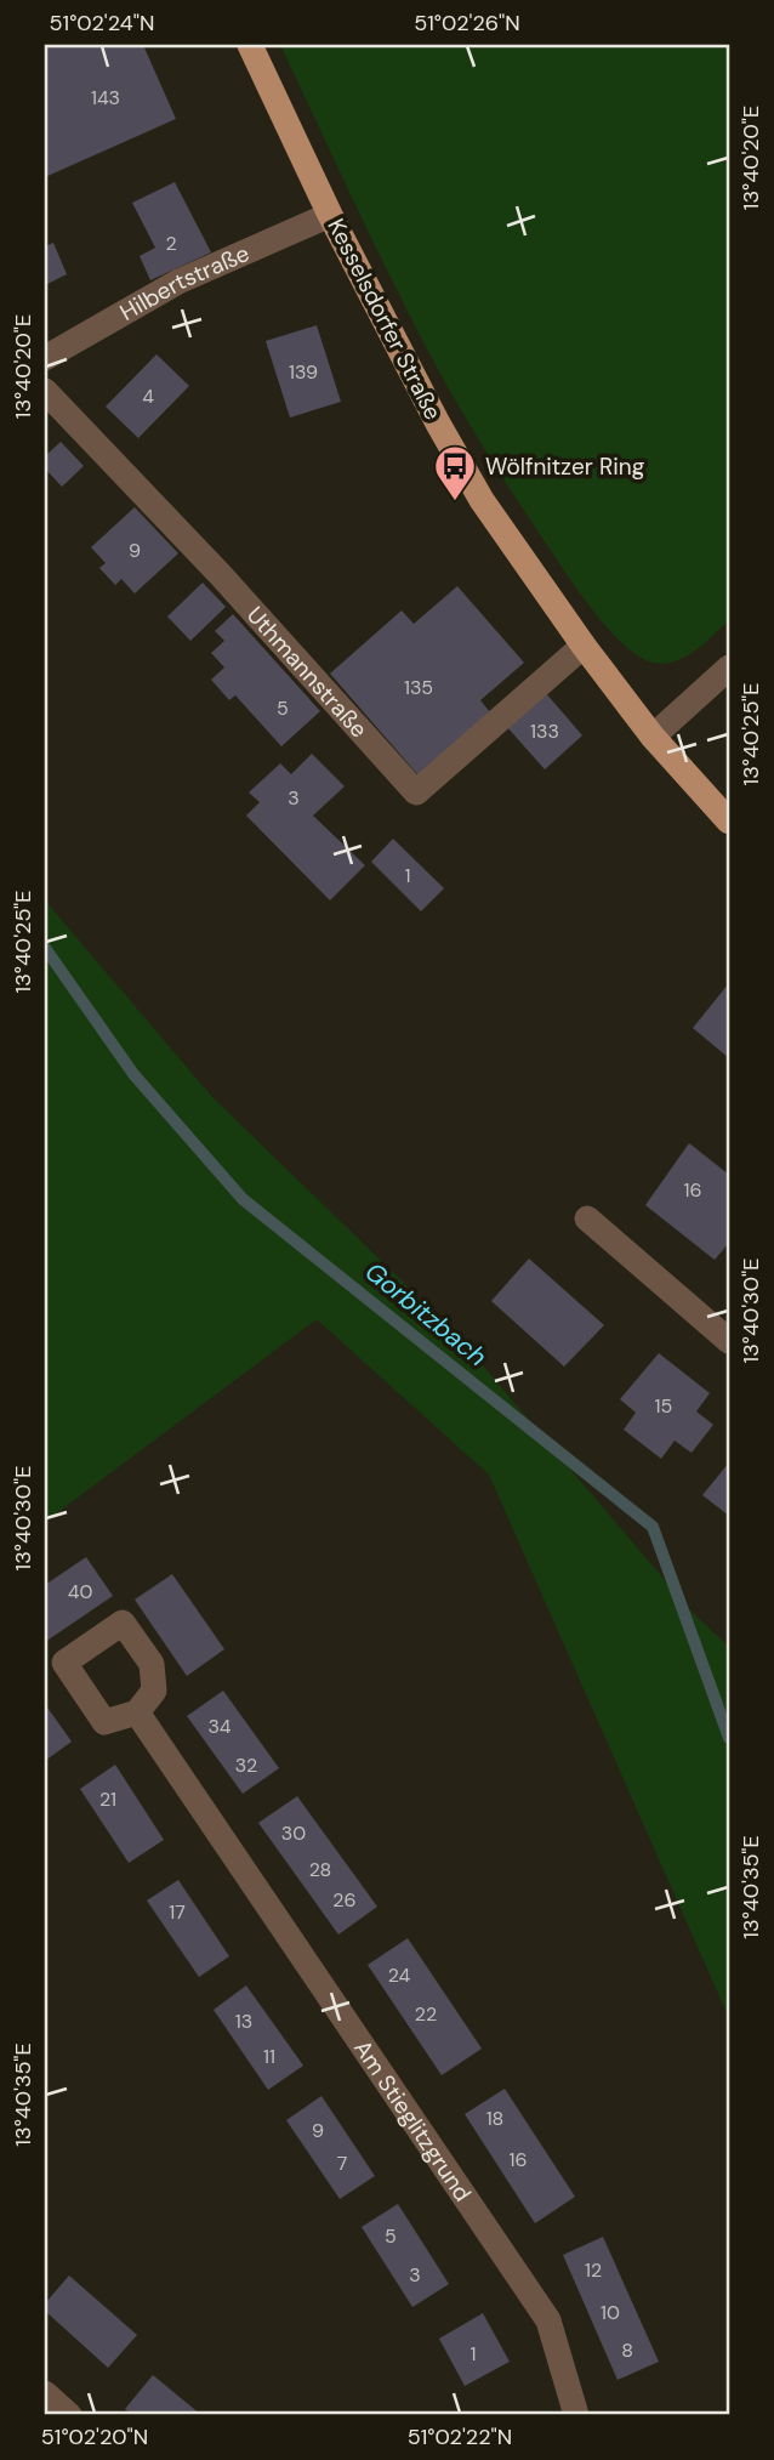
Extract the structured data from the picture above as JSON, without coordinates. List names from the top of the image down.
{
  "streets": {
    "main road": ["Kesselsdorfer Straße"],
    "street": ["Hilbertstraße", "Uthmannstraße", "Am Stieglitzgrund"]
  },
  "crossings": [
    ["Hilbertstraße", "Kesselsdorfer Straße"],
    ["Kesselsdorfer Straße", "Uthmannstraße"]
  ],
  "water": ["Gorbitzbach"],
  "places": {
    "bus stop": ["Wölfnitzer Ring"]
  },
  "house_numbers": [
    "143",
    "2",
    "139",
    "4",
    "9",
    "135",
    "5",
    "133",
    "3",
    "1",
    "16",
    "15",
    "40",
    "34",
    "32",
    "21",
    "30",
    "28",
    "26",
    "17",
    "24",
    "22",
    "13",
    "11",
    "18",
    "9",
    "16",
    "7",
    "5",
    "12",
    "3",
    "10",
    "8",
    "1"
  ],
  "coordinates": [
    "51°02'24\"N",
    "51°02'26\"N",
    "13°40'20\"E",
    "13°40'25\"E",
    "13°40'30\"E",
    "13°40'35\"E",
    "51°02'20\"N",
    "51°02'22\"N"
  ]
}
